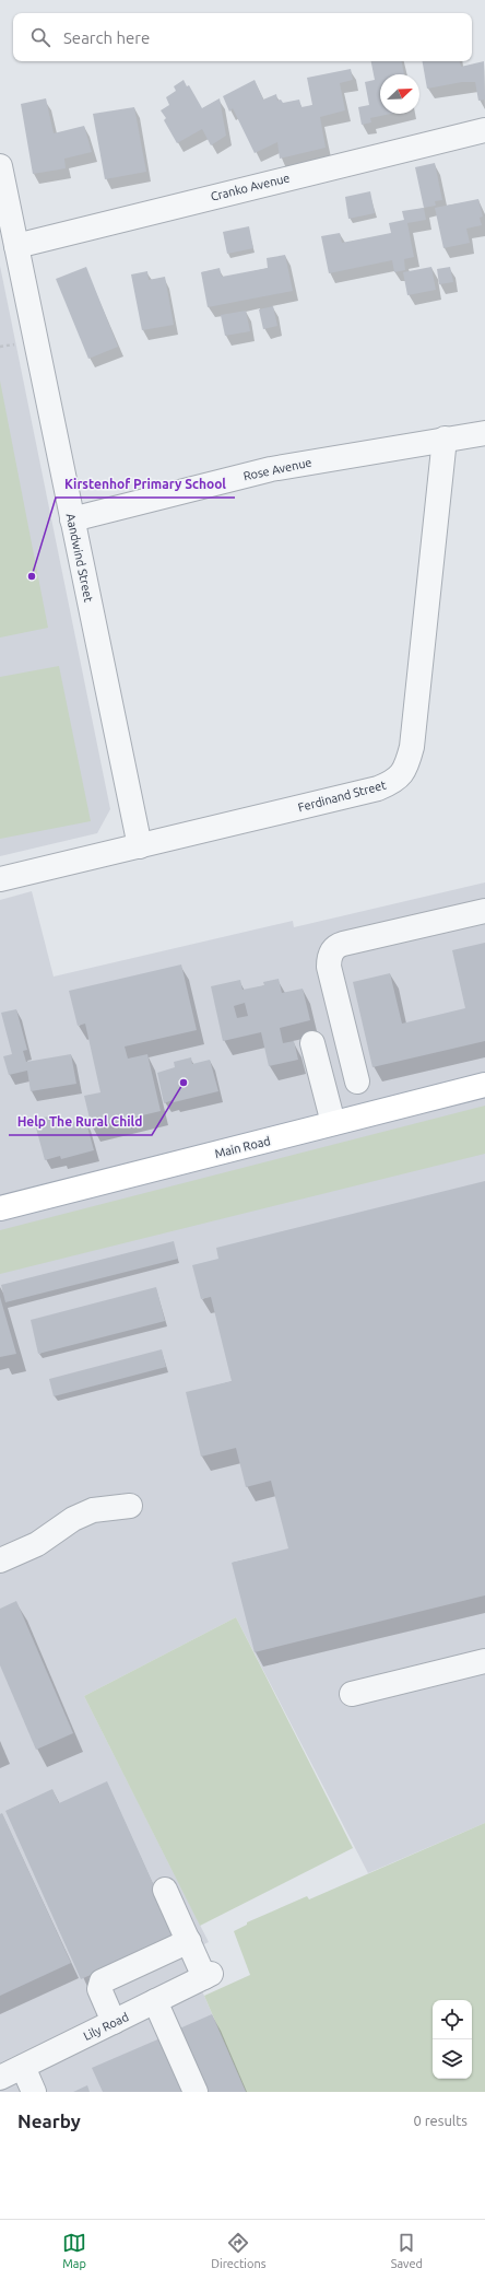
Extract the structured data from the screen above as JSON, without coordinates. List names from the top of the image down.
{
  "streets": {
    "main road": ["Main Road"],
    "street": [
      "Cranko Avenue",
      "Rose Avenue",
      "Aandwind Street",
      "Ferdinand Street",
      "Lily Road"
    ]
  },
  "crossings": [
    ["Cranko Avenue", "Aandwind Street"],
    ["Rose Avenue", "Aandwind Street"],
    ["Rose Avenue", "Ferdinand Street"],
    ["Aandwind Street", "Ferdinand Street"]
  ],
  "places": ["Kirstenhof Primary School", "Help The Rural Child"],
  "north": "top right",
  "page": {
    "search": "Search here",
    "heading": ["Nearby", "0 results"],
    "nav": ["Map", "Directions", "Saved"]
  }
}
